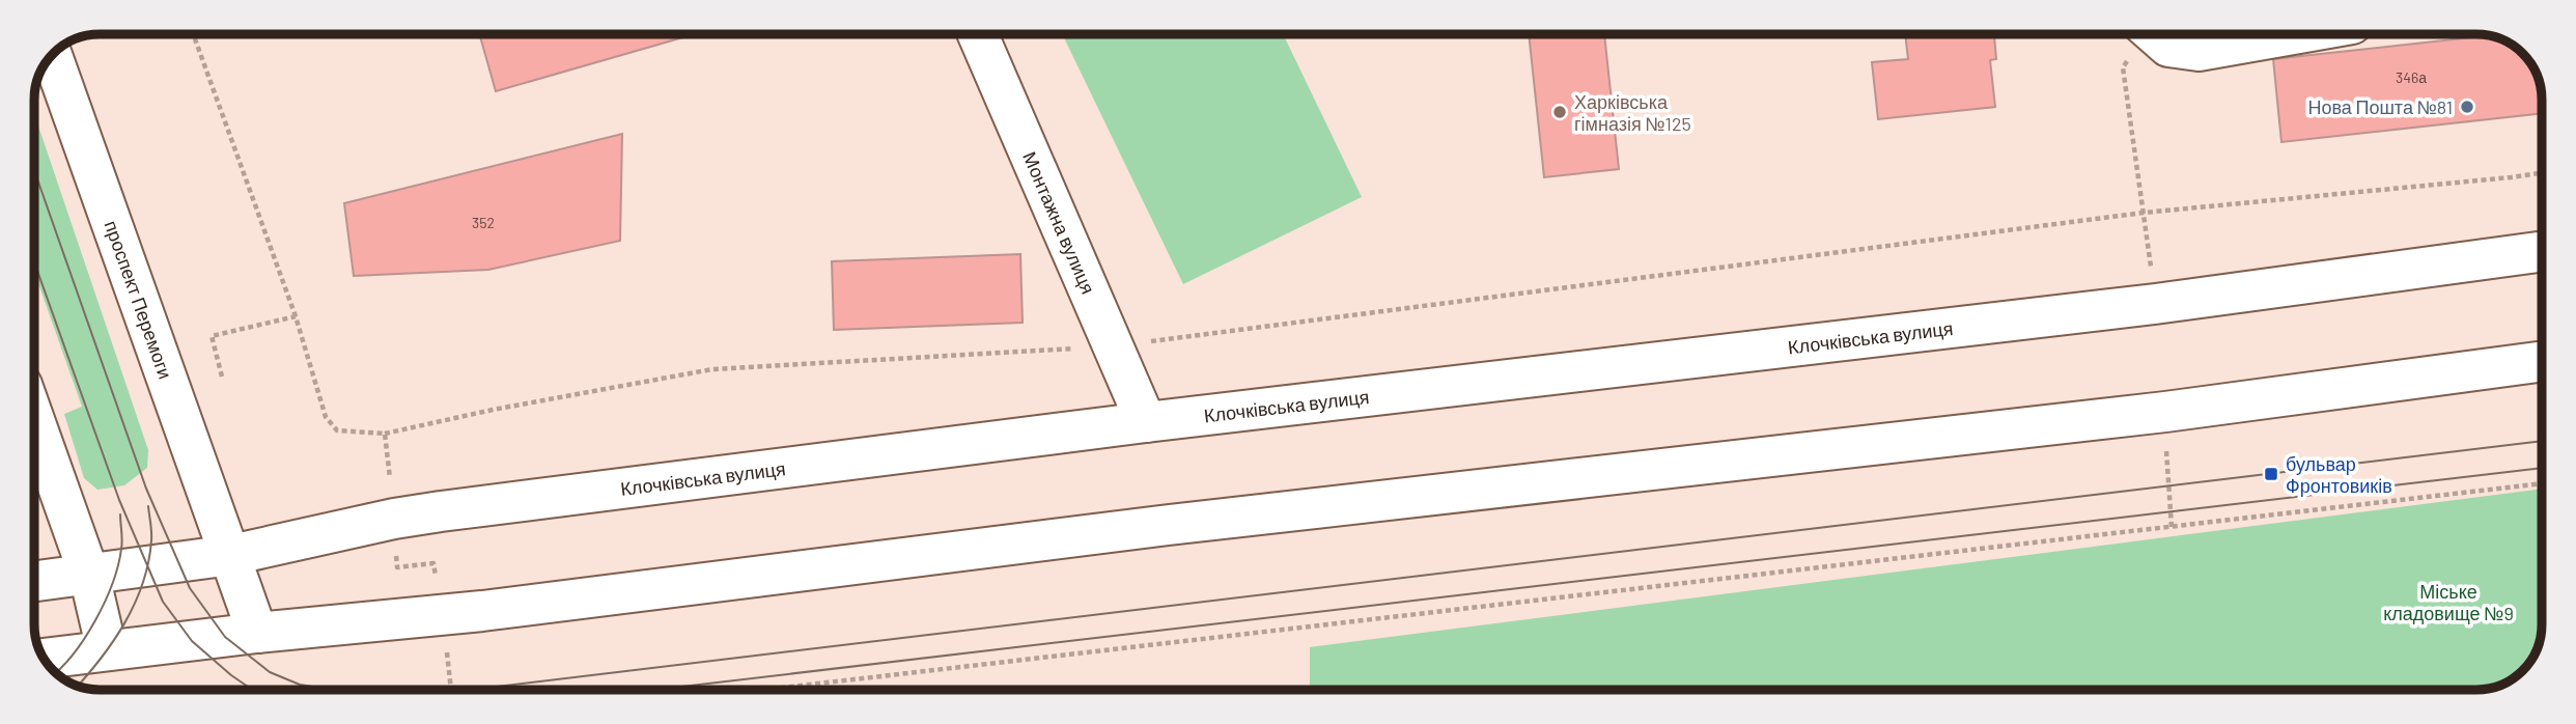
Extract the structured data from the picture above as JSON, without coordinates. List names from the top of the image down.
{
  "streets": {
    "main road": ["Монтажна вулиця", "проспект Перемоги", "Клочківська вулиця"]
  },
  "crossings": [
    ["Монтажна вулиця", "Клочківська вулиця"],
    ["проспект Перемоги", "Клочківська вулиця"]
  ],
  "parks": ["Міське кладовище №9"],
  "places": {
    "other": ["Нова Пошта №81", "Харківська гімназія №125"],
    "transit": ["бульвар Фронтовиків"]
  },
  "house_numbers": ["346а", "352"]
}
